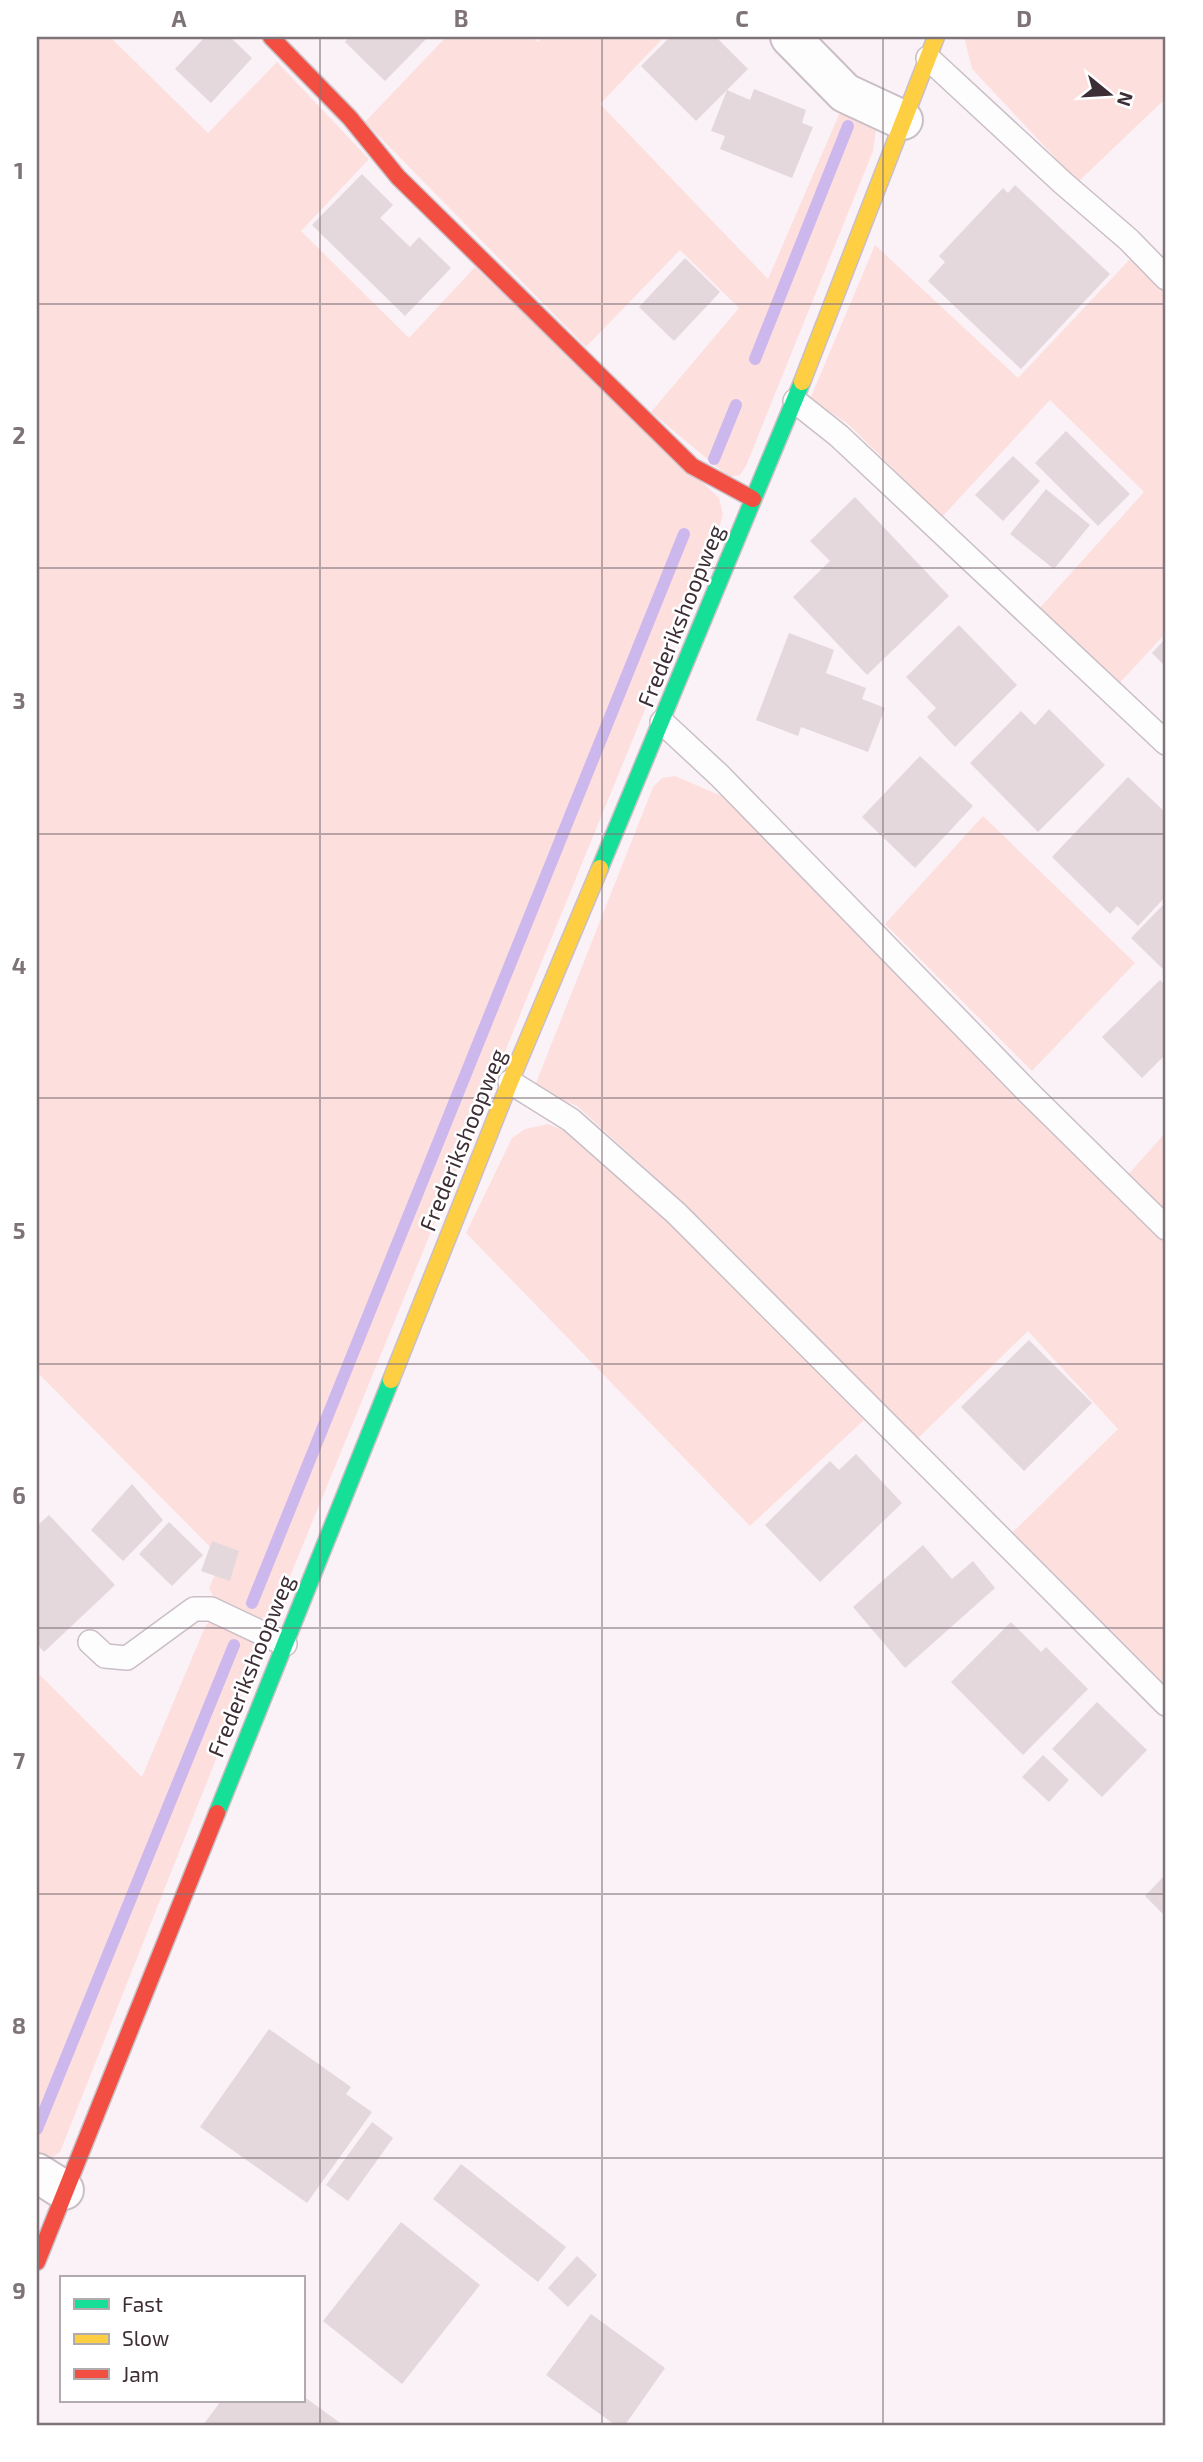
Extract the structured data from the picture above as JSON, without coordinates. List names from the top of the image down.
{
  "streets": {
    "street": ["Frederikshoopweg"]
  },
  "legend": ["Fast", "Slow", "Jam"],
  "north": "right",
  "grid": {
    "columns": [
      "A",
      "B",
      "C",
      "D"
    ],
    "rows": [
      "1",
      "2",
      "3",
      "4",
      "5",
      "6",
      "7",
      "8",
      "9"
    ]
  }
}
